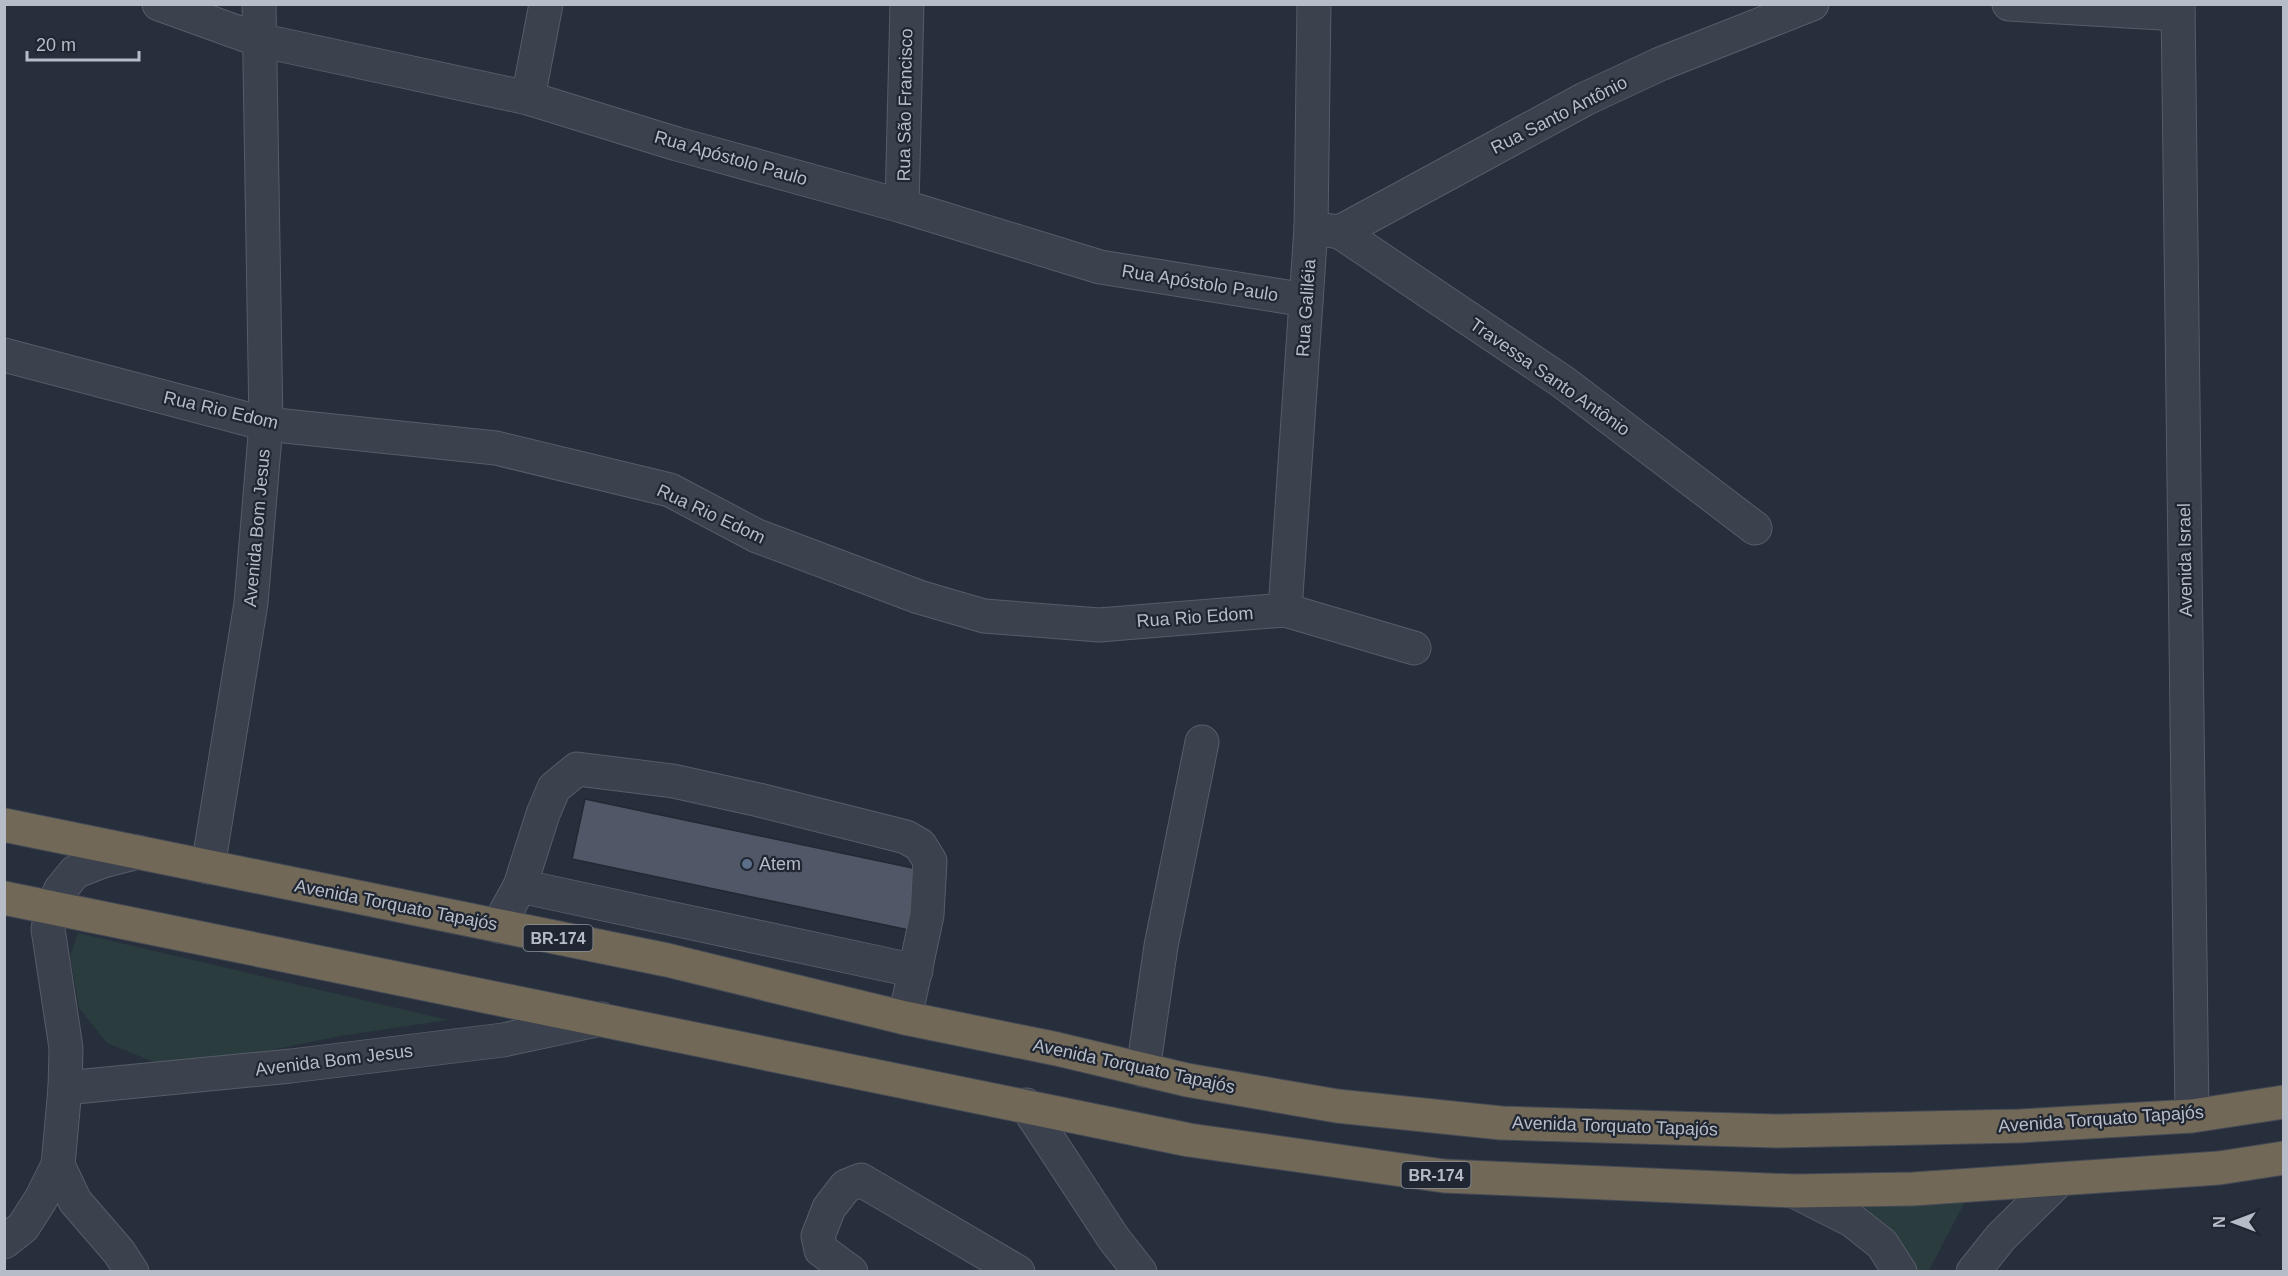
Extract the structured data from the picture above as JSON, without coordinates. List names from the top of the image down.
{
  "streets": {
    "highway": ["Avenida Torquato Tapajós", "BR-174"],
    "street": [
      "Rua São Francisco",
      "Rua Santo Antônio",
      "Rua Apóstolo Paulo",
      "Rua Galiléia",
      "Travessa Santo Antônio",
      "Rua Rio Edom",
      "Avenida Bom Jesus",
      "Avenida Israel"
    ]
  },
  "crossings": [
    ["Rua São Francisco", "Rua Apóstolo Paulo"],
    ["Rua Santo Antônio", "Rua Galiléia"],
    ["Rua Santo Antônio", "Travessa Santo Antônio"],
    ["Rua Apóstolo Paulo", "Rua Galiléia"],
    ["Rua Apóstolo Paulo", "Avenida Bom Jesus"],
    ["Rua Galiléia", "Travessa Santo Antônio"],
    ["Rua Galiléia", "Rua Rio Edom"],
    ["Rua Rio Edom", "Avenida Bom Jesus"],
    ["Avenida Bom Jesus", "Avenida Torquato Tapajós"],
    ["Avenida Bom Jesus", "BR-174"],
    ["Avenida Israel", "Avenida Torquato Tapajós"]
  ],
  "places": ["Atem"],
  "scale_bar": "20 m",
  "north": "left"
}
